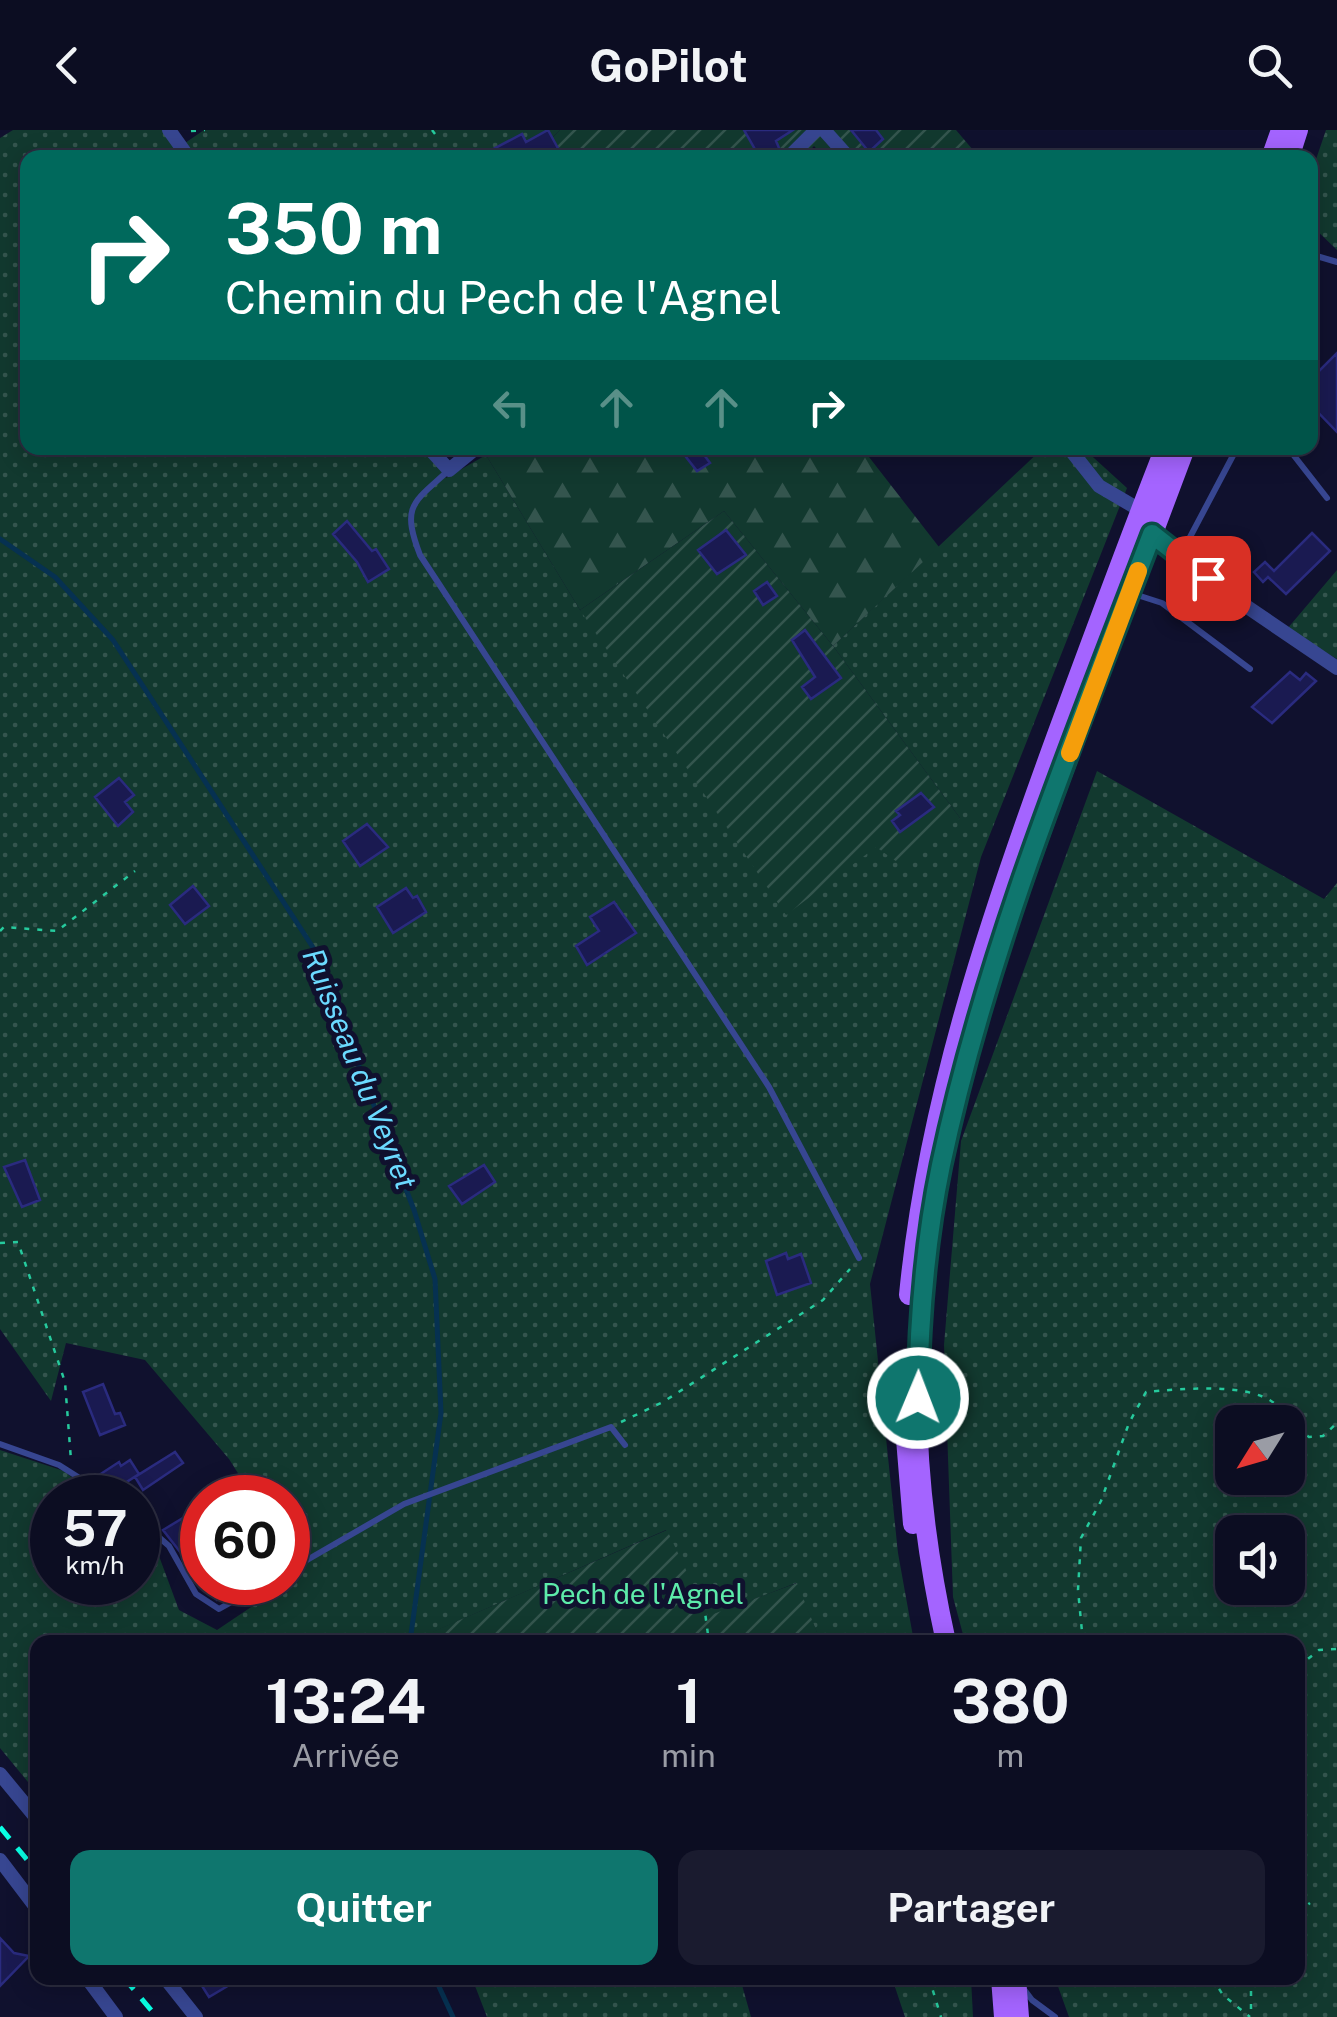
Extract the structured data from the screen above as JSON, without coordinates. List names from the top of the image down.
{
  "water": ["Ruisseau du Veyret"],
  "parks": ["Pech de l'Agnel"],
  "north": "bottom left",
  "page": {
    "header": "GoPilot",
    "turn": ["350 m", "Chemin du Pech de l'Agnel"],
    "speed": "57 km/h",
    "limit": "60",
    "eta": [
      "13:24",
      "Arrivée",
      "1",
      "min",
      "380",
      "m"
    ],
    "buttons": ["Quitter", "Partager"]
  }
}
